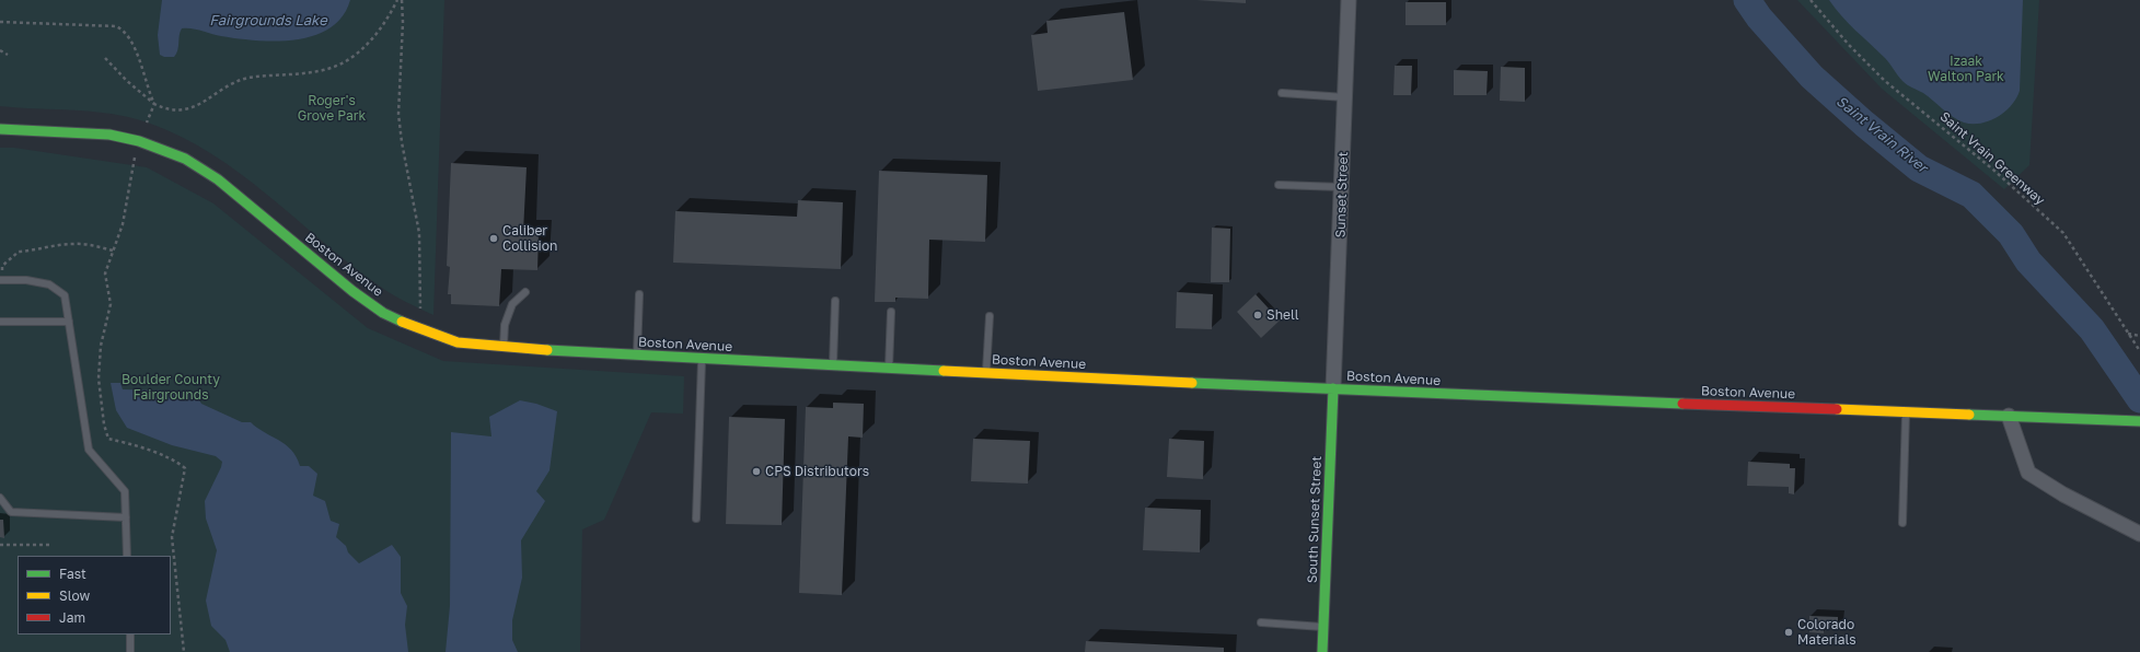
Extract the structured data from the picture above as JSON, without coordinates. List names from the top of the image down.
{
  "streets": {
    "street": ["Sunset Street", "Boston Avenue", "South Sunset Street"],
    "path": ["Saint Vrain Greenway"]
  },
  "crossings": [
    ["Sunset Street", "Boston Avenue"],
    ["Sunset Street", "South Sunset Street"],
    ["Boston Avenue", "South Sunset Street"]
  ],
  "water": ["Fairgrounds Lake", "Saint Vrain River"],
  "parks": ["Izaak Walton Park", "Roger's Grove Park", "Boulder County Fairgrounds"],
  "places": [
    "Caliber Collision",
    "Shell",
    "CPS Distributors",
    "Colorado Materials"
  ],
  "legend": ["Fast", "Slow", "Jam"]
}
